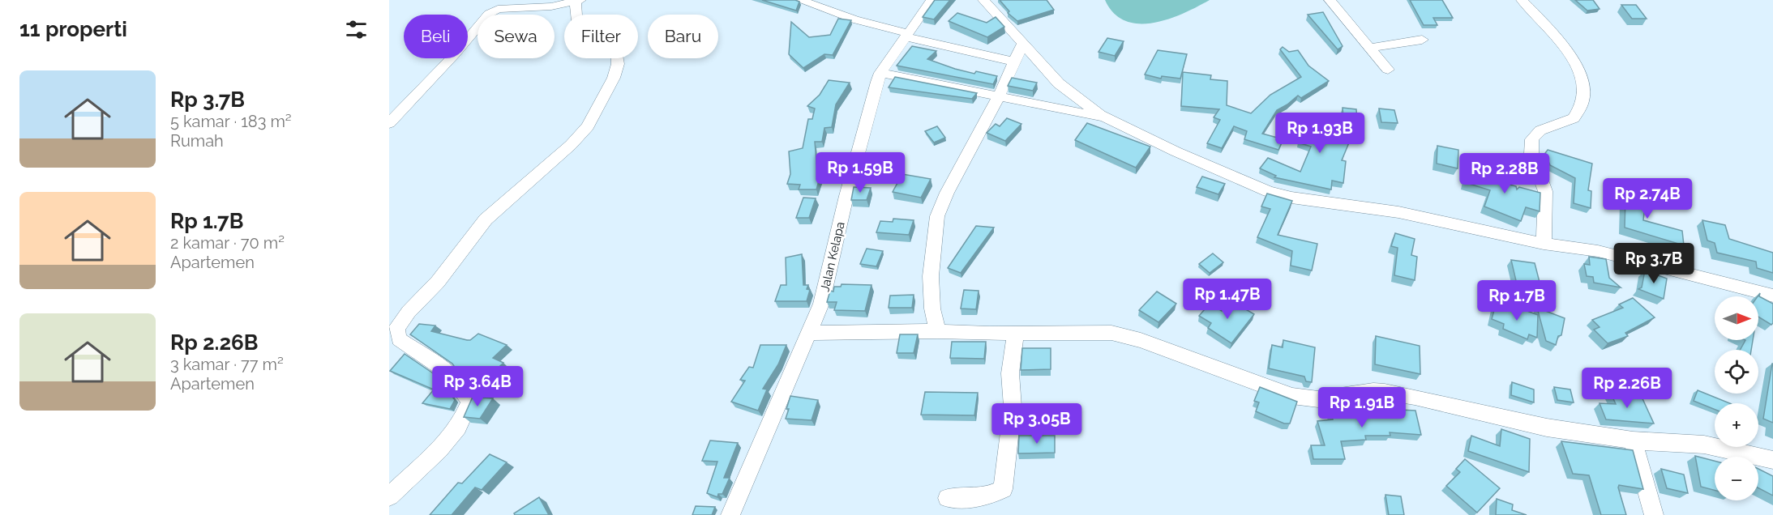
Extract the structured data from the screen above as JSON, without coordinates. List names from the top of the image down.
{
  "streets": {
    "street": ["Jalan Kelapa"]
  },
  "north": "right",
  "page": {
    "heading": "11 properti",
    "chip": [
      "Beli",
      "Sewa",
      "Filter",
      "Baru"
    ],
    "list": [
      {
        "name": "Rp 3.7B",
        "note": "5 kamar · 183 m² · Rumah"
      },
      {
        "name": "Rp 1.7B",
        "note": "2 kamar · 70 m² · Apartemen"
      },
      {
        "name": "Rp 2.26B",
        "note": "3 kamar · 77 m² · Apartemen"
      }
    ],
    "price": [
      "Rp 1.93B",
      "Rp 1.59B",
      "Rp 2.28B",
      "Rp 2.74B",
      "Rp 3.7B",
      "Rp 1.47B",
      "Rp 1.7B",
      "Rp 3.64B",
      "Rp 2.26B",
      "Rp 1.91B",
      "Rp 3.05B"
    ],
    "map_buttons": ["+", "−"]
  }
}
